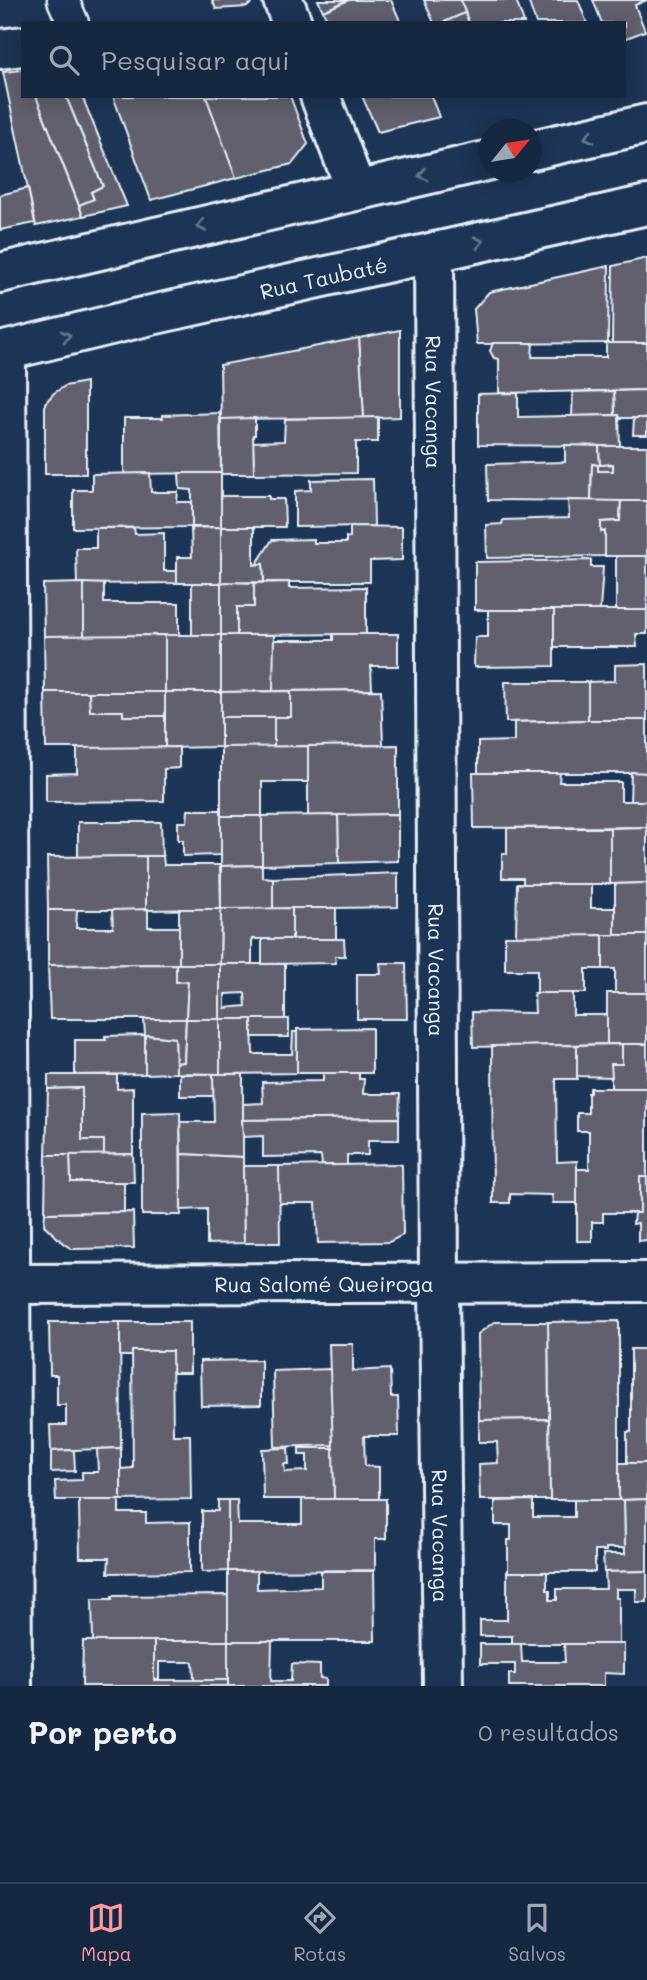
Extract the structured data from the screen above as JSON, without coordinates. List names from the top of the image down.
{
  "streets": {
    "street": ["Rua Taubaté", "Rua Vacanga", "Rua Salomé Queiroga"]
  },
  "crossings": [
    ["Rua Taubaté", "Rua Vacanga"],
    ["Rua Vacanga", "Rua Salomé Queiroga"]
  ],
  "north": "top right",
  "page": {
    "search": "Pesquisar aqui",
    "heading": ["Por perto", "0 resultados"],
    "nav": ["Mapa", "Rotas", "Salvos"]
  }
}
